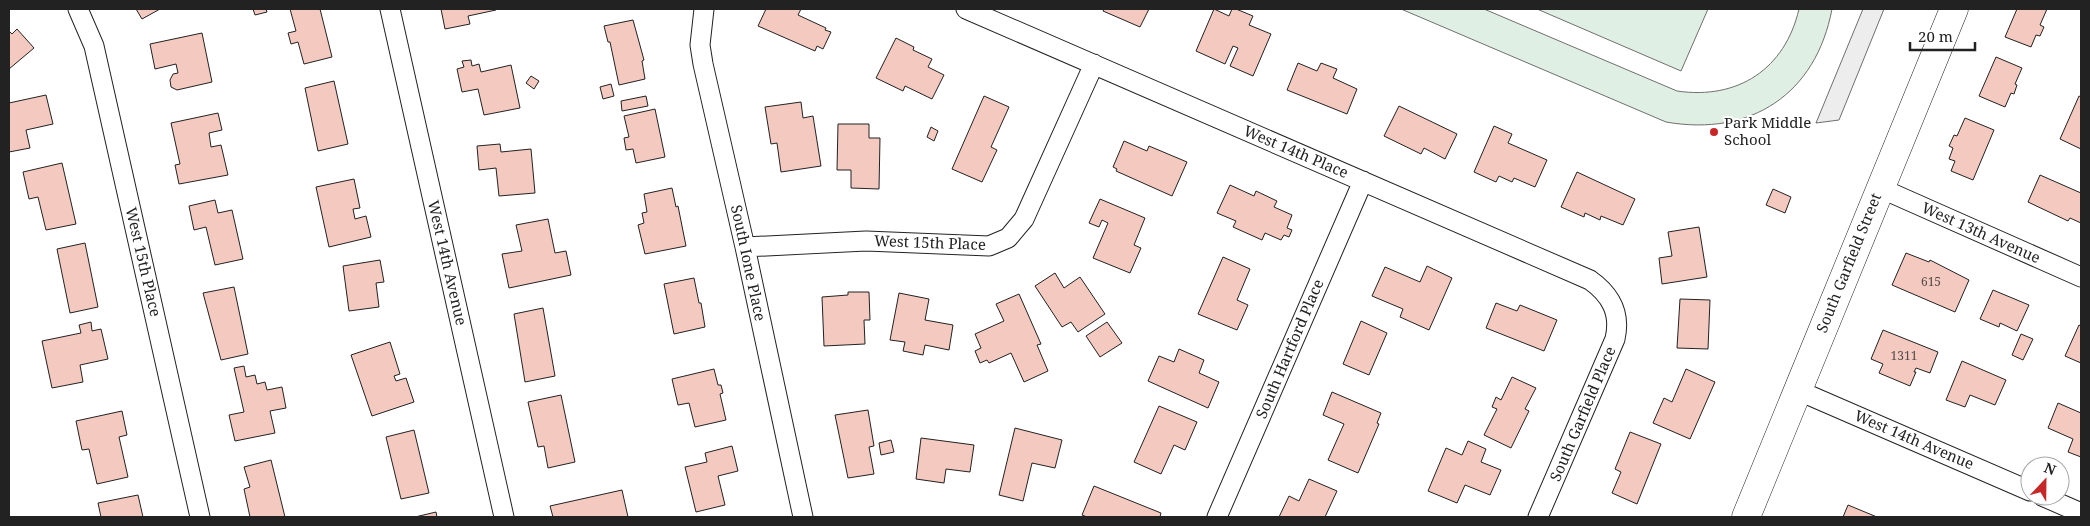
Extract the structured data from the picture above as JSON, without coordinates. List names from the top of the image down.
{
  "streets": {
    "street": [
      "West 14th Place",
      "West 13th Avenue",
      "West 15th Place",
      "West 14th Avenue",
      "South Ione Place",
      "South Garfield Street",
      "South Hartford Place",
      "South Garfield Place"
    ]
  },
  "crossings": [
    ["West 14th Place", "West 15th Place"],
    ["West 14th Place", "South Hartford Place"],
    ["West 14th Place", "South Garfield Place"],
    ["West 13th Avenue", "South Garfield Street"],
    ["West 15th Place", "South Ione Place"],
    ["West 14th Avenue", "South Garfield Street"]
  ],
  "places": ["Park Middle School"],
  "house_numbers": ["615", "1311"],
  "scale_bar": "20 m",
  "north": "top"
}
